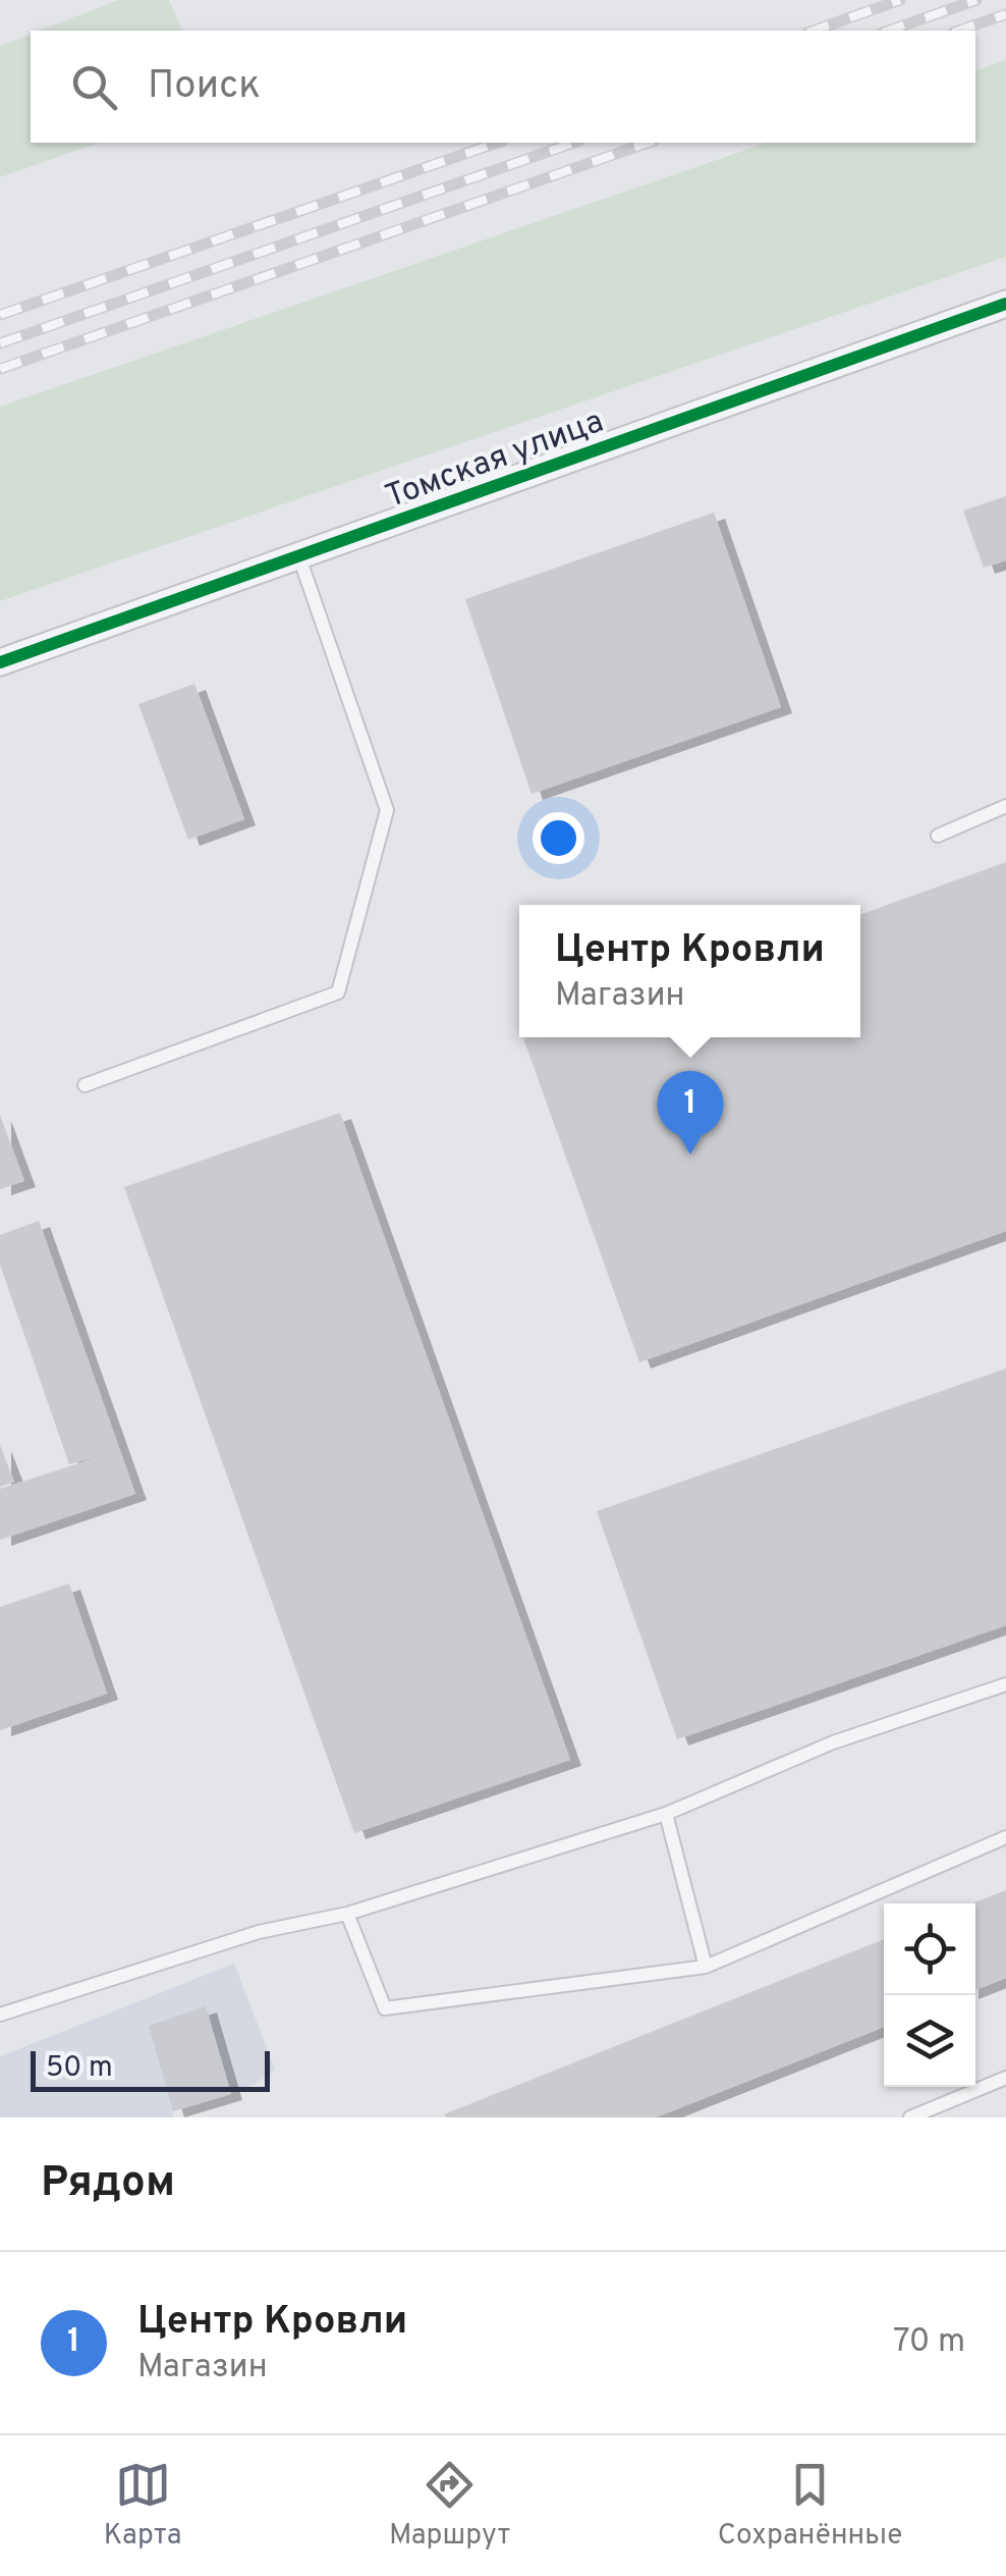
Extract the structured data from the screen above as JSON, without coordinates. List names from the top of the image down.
{
  "streets": {
    "street": ["Томская улица"]
  },
  "scale_bar": "50 m",
  "page": {
    "search": "Поиск",
    "popup": ["Центр Кровли", "Магазин"],
    "pins": "1",
    "scale": "50 m",
    "heading": "Рядом",
    "list": [
      {
        "mark": "1",
        "name": "Центр Кровли",
        "note": "Магазин",
        "value": "70 m"
      }
    ],
    "nav": ["Карта", "Маршрут", "Сохранённые"]
  }
}
